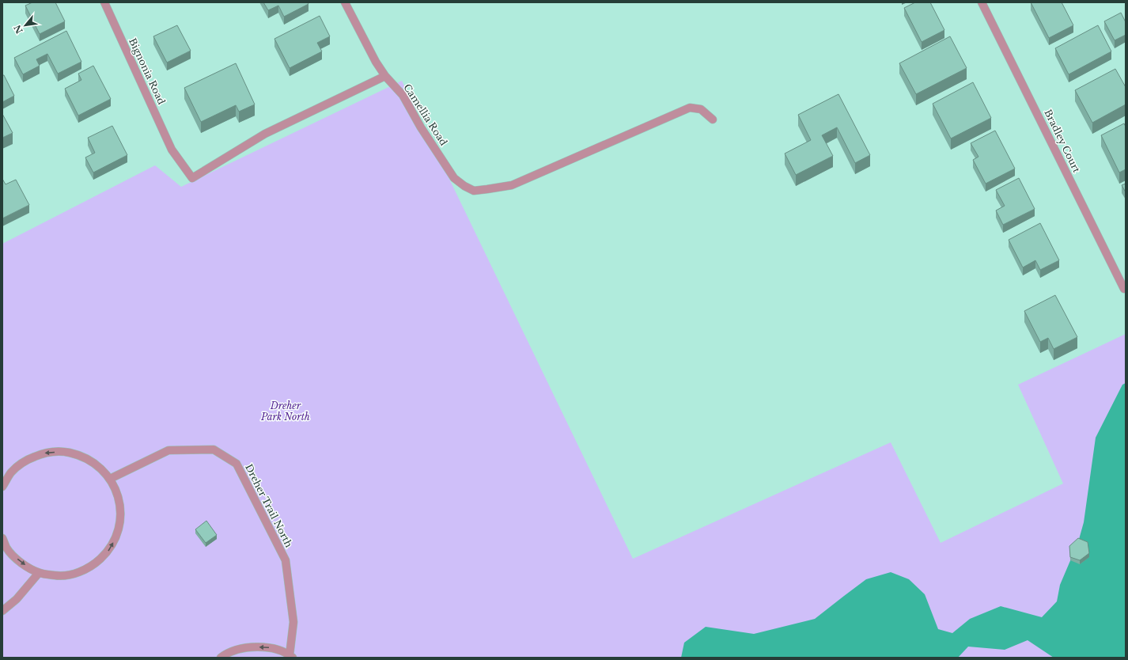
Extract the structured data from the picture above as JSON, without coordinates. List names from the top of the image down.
{
  "streets": {
    "street": [
      "Bignonia Road",
      "Camellia Road",
      "Bradley Court",
      "Dreher Trail North"
    ]
  },
  "crossings": [
    ["Bignonia Road", "Camellia Road"]
  ],
  "parks": ["Dreher Park North"],
  "north": "bottom left"
}
